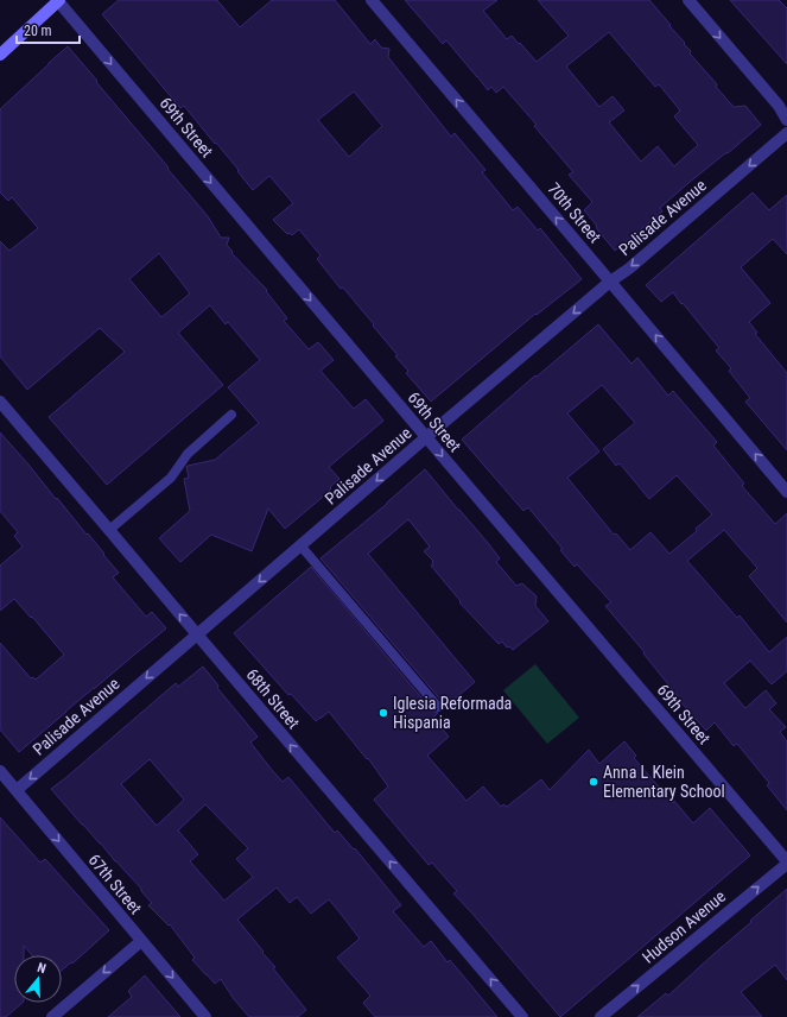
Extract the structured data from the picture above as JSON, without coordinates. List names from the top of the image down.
{
  "streets": {
    "street": [
      "69th Street",
      "70th Street",
      "Palisade Avenue",
      "68th Street",
      "67th Street",
      "Hudson Avenue"
    ]
  },
  "crossings": [
    ["69th Street", "Palisade Avenue"],
    ["69th Street", "Hudson Avenue"],
    ["70th Street", "Palisade Avenue"],
    ["Palisade Avenue", "68th Street"],
    ["Palisade Avenue", "67th Street"]
  ],
  "one_way": [
    "69th Street",
    "70th Street",
    "Palisade Avenue",
    "68th Street",
    "67th Street",
    "Hudson Avenue"
  ],
  "places": ["Iglesia Reformada Hispania", "Anna L Klein Elementary School"],
  "scale_bar": "20 m",
  "north": "top"
}
